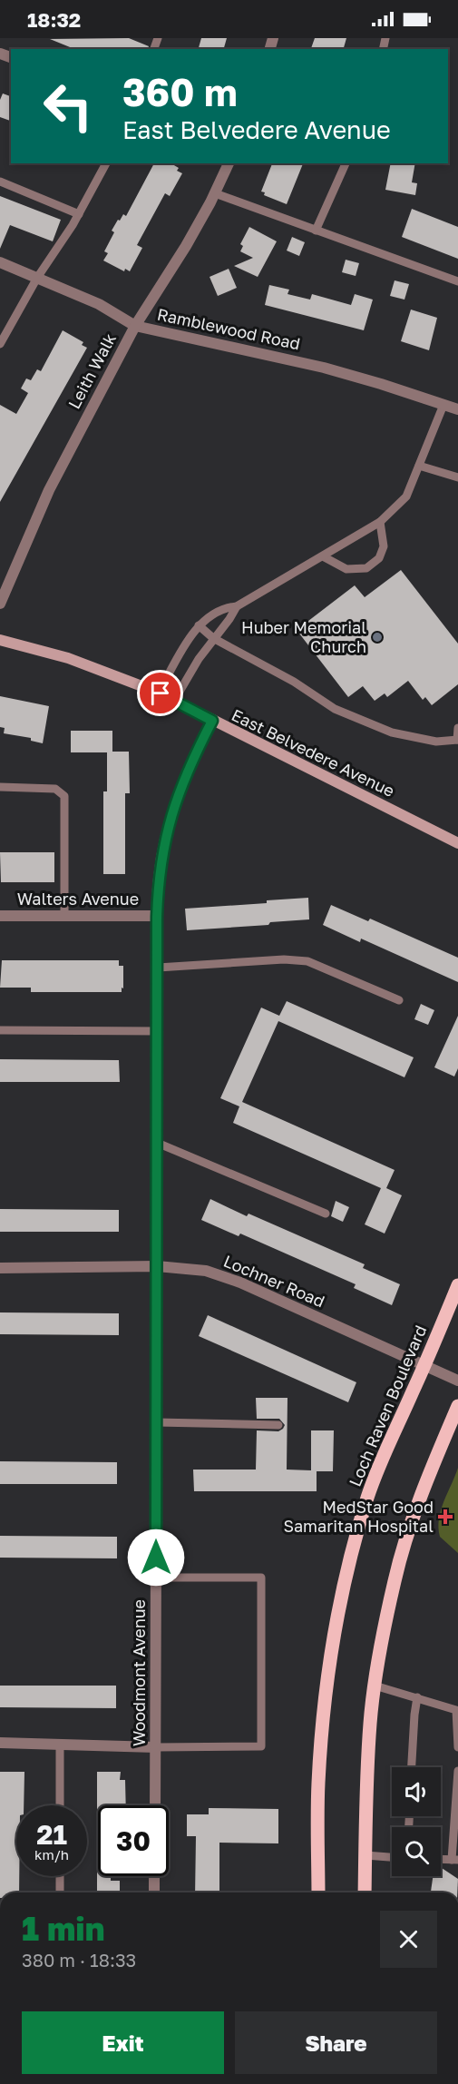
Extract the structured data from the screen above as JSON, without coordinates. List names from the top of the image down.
{
  "streets": {
    "main road": ["East Belvedere Avenue", "Loch Raven Boulevard"],
    "street": [
      "Ramblewood Road",
      "Leith Walk",
      "Walters Avenue",
      "Lochner Road",
      "Woodmont Avenue"
    ]
  },
  "crossings": [
    ["Ramblewood Road", "Leith Walk"],
    ["East Belvedere Avenue", "Woodmont Avenue"],
    ["Walters Avenue", "Woodmont Avenue"],
    ["Lochner Road", "Loch Raven Boulevard"],
    ["Lochner Road", "Woodmont Avenue"]
  ],
  "places": {
    "other": ["Huber Memorial Church"],
    "health": ["MedStar Good Samaritan Hospital"]
  },
  "page": {
    "status": "18:32",
    "turn": ["360 m", "East Belvedere Avenue"],
    "speed": "21 km/h",
    "limit": "30",
    "heading": ["1 min", "380 m · 18:33"],
    "buttons": ["Exit", "Share"]
  }
}
